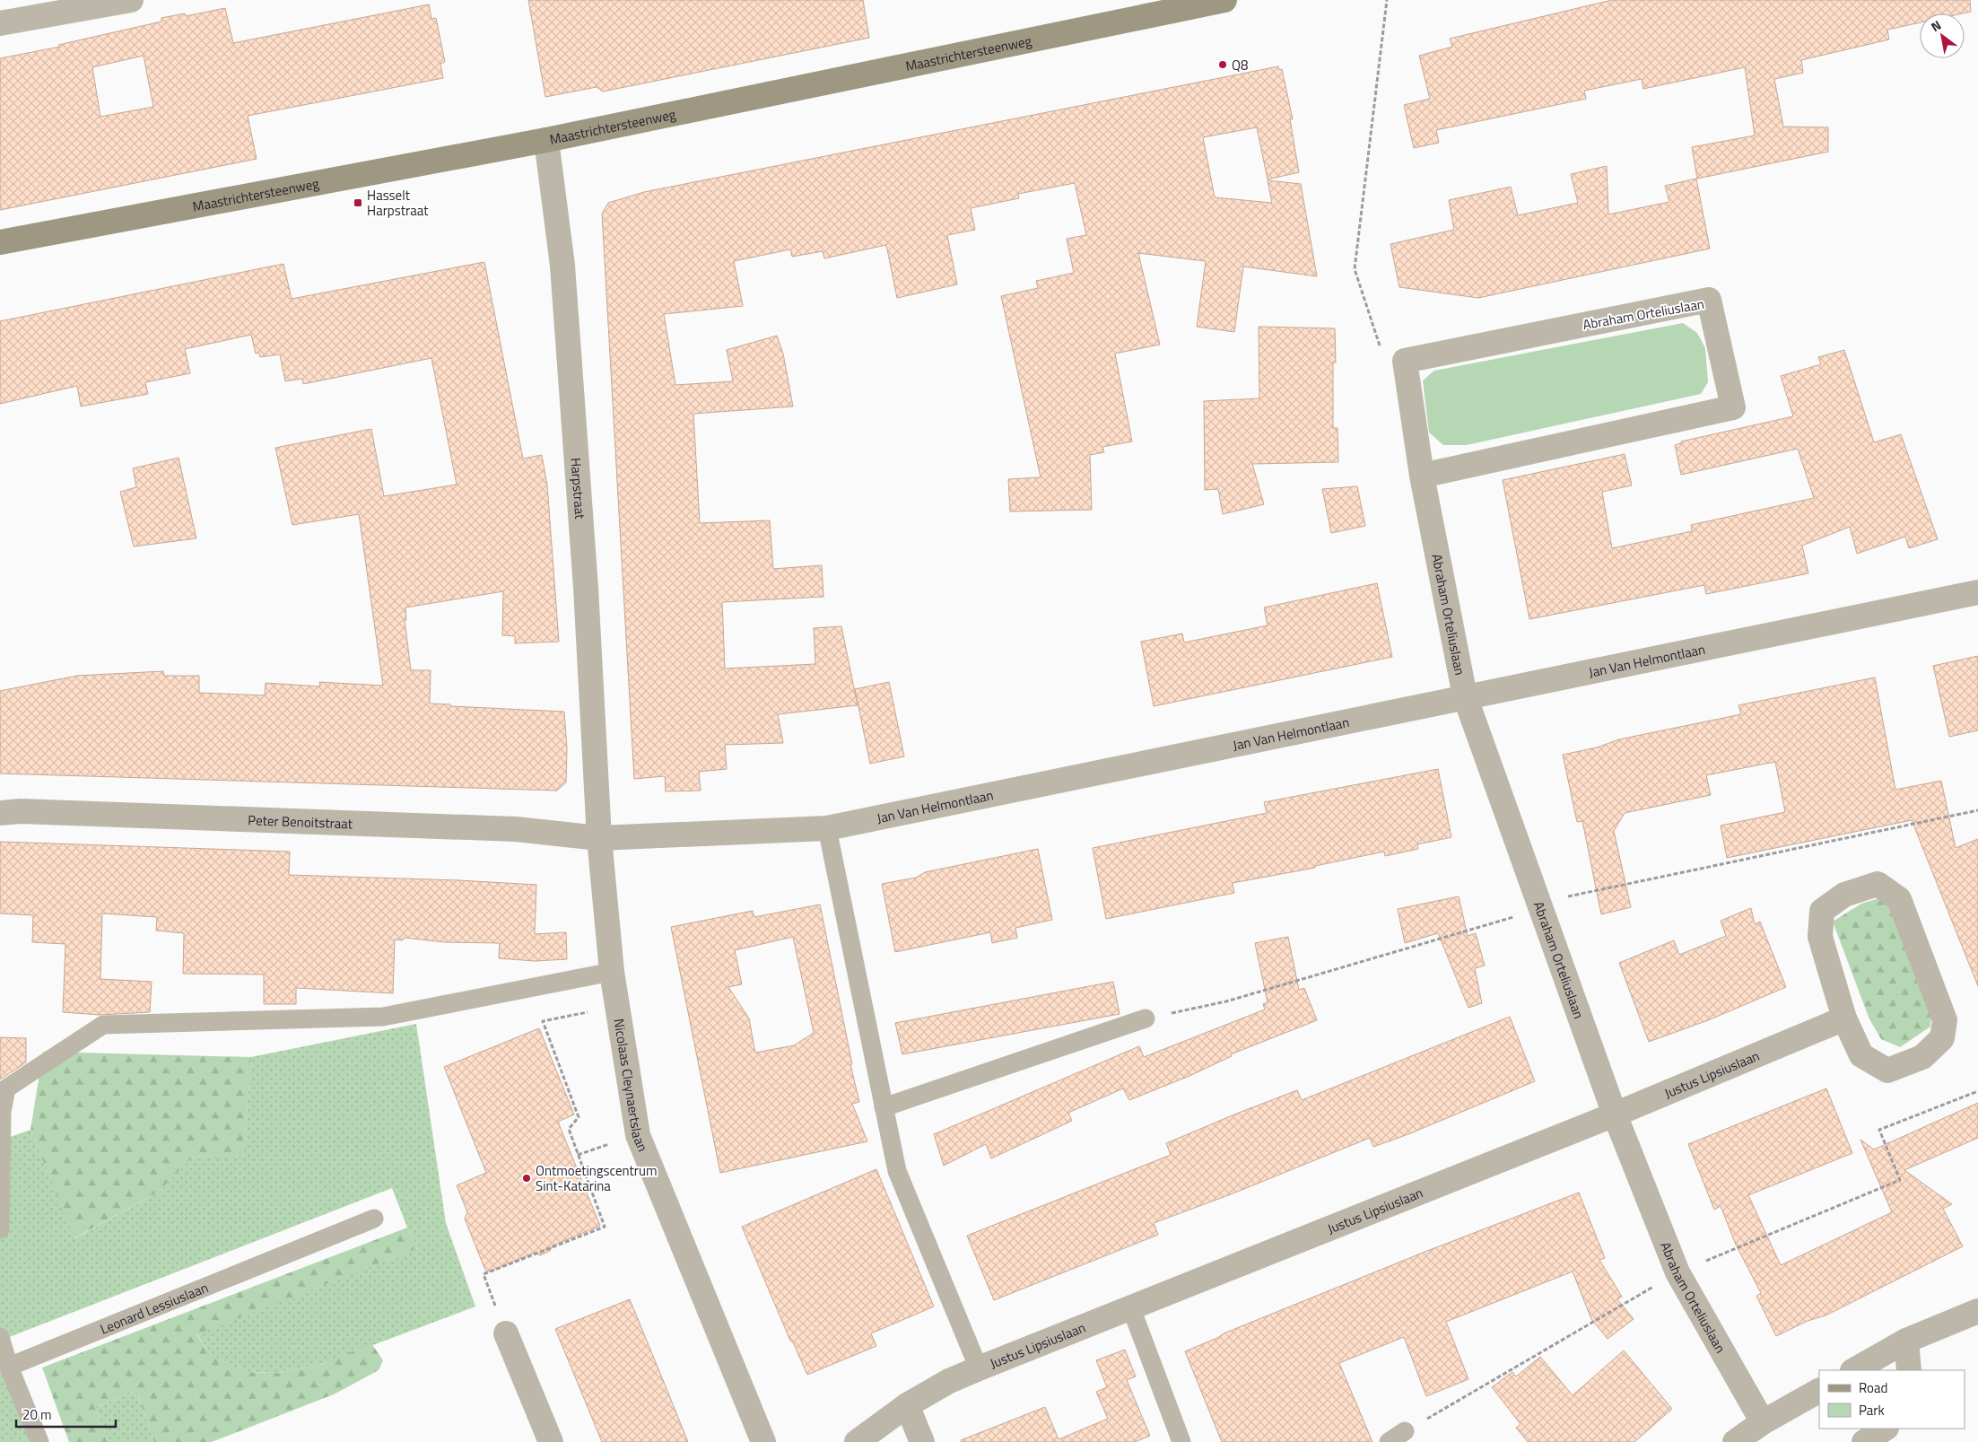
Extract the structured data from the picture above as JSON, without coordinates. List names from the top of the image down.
{
  "streets": {
    "main road": ["Maastrichtersteenweg"],
    "street": [
      "Abraham Orteliuslaan",
      "Harpstraat",
      "Jan Van Helmontlaan",
      "Peter Benoitstraat",
      "Justus Lipsiuslaan",
      "Nicolaas Cleynaertslaan"
    ],
    "lane": ["Leonard Lessiuslaan"]
  },
  "crossings": [
    ["Maastrichtersteenweg", "Harpstraat"],
    ["Abraham Orteliuslaan", "Jan Van Helmontlaan"],
    ["Abraham Orteliuslaan", "Justus Lipsiuslaan"],
    ["Harpstraat", "Jan Van Helmontlaan"],
    ["Harpstraat", "Peter Benoitstraat"],
    ["Harpstraat", "Nicolaas Cleynaertslaan"],
    ["Jan Van Helmontlaan", "Peter Benoitstraat"],
    ["Jan Van Helmontlaan", "Nicolaas Cleynaertslaan"],
    ["Peter Benoitstraat", "Nicolaas Cleynaertslaan"]
  ],
  "places": {
    "other": ["Q8", "Ontmoetingscentrum Sint-Katarina"],
    "transit": ["Hasselt Harpstraat"]
  },
  "legend": ["Road", "Park"],
  "scale_bar": "20 m",
  "north": "top left"
}
